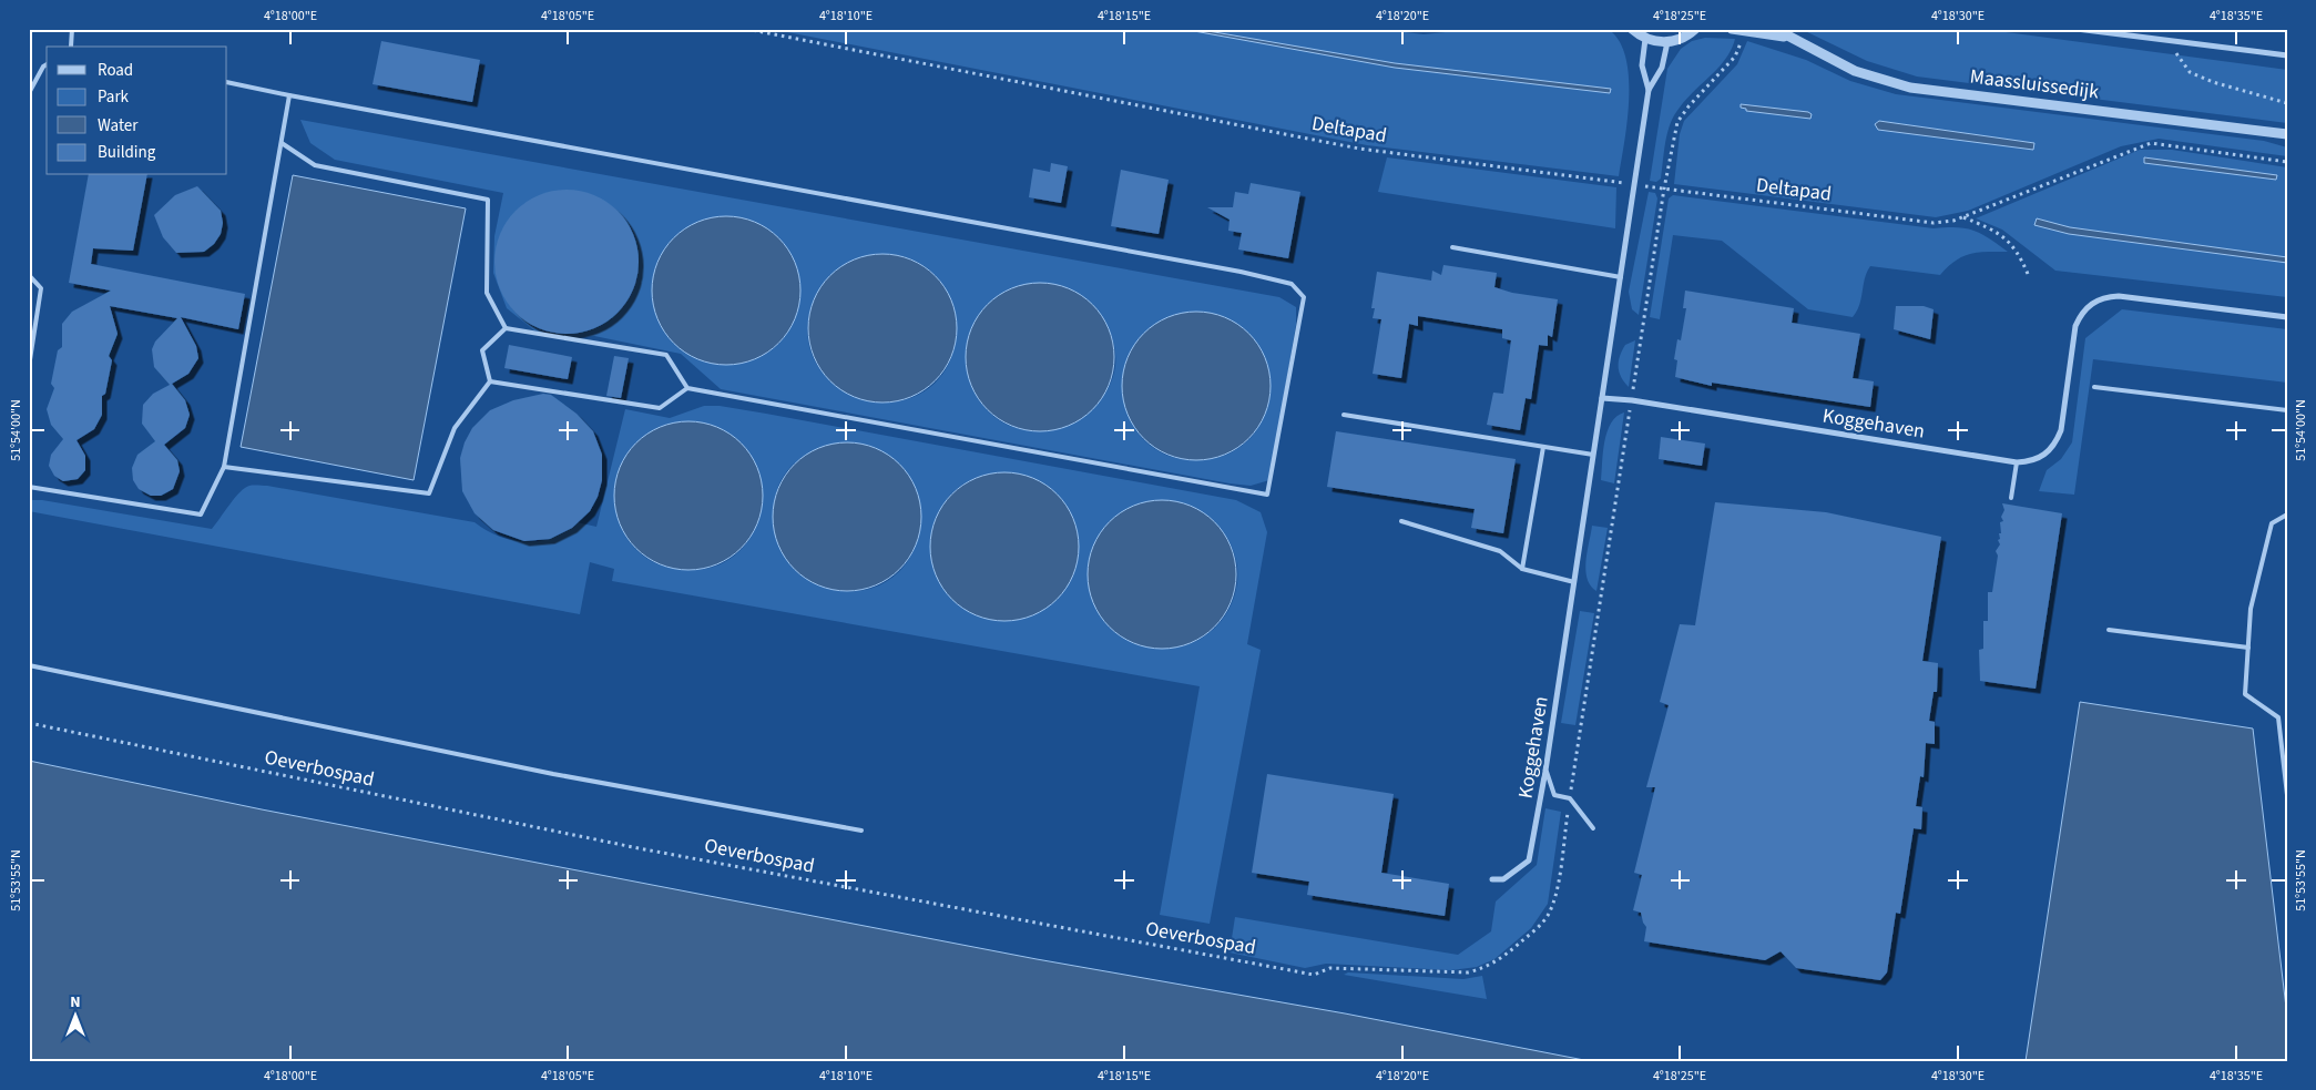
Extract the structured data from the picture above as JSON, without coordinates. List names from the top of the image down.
{
  "streets": {
    "street": ["Maassluissedijk", "Koggehaven"],
    "path": ["Deltapad", "Oeverbospad"]
  },
  "crossings": [
    ["Deltapad", "Koggehaven"]
  ],
  "legend": [
    "Road",
    "Park",
    "Water",
    "Building"
  ],
  "north": "top",
  "coordinates": [
    "4°18'00\"E",
    "4°18'05\"E",
    "4°18'10\"E",
    "4°18'15\"E",
    "4°18'20\"E",
    "4°18'25\"E",
    "4°18'30\"E",
    "4°18'35\"E",
    "51°54'00\"N",
    "51°53'55\"N"
  ]
}
